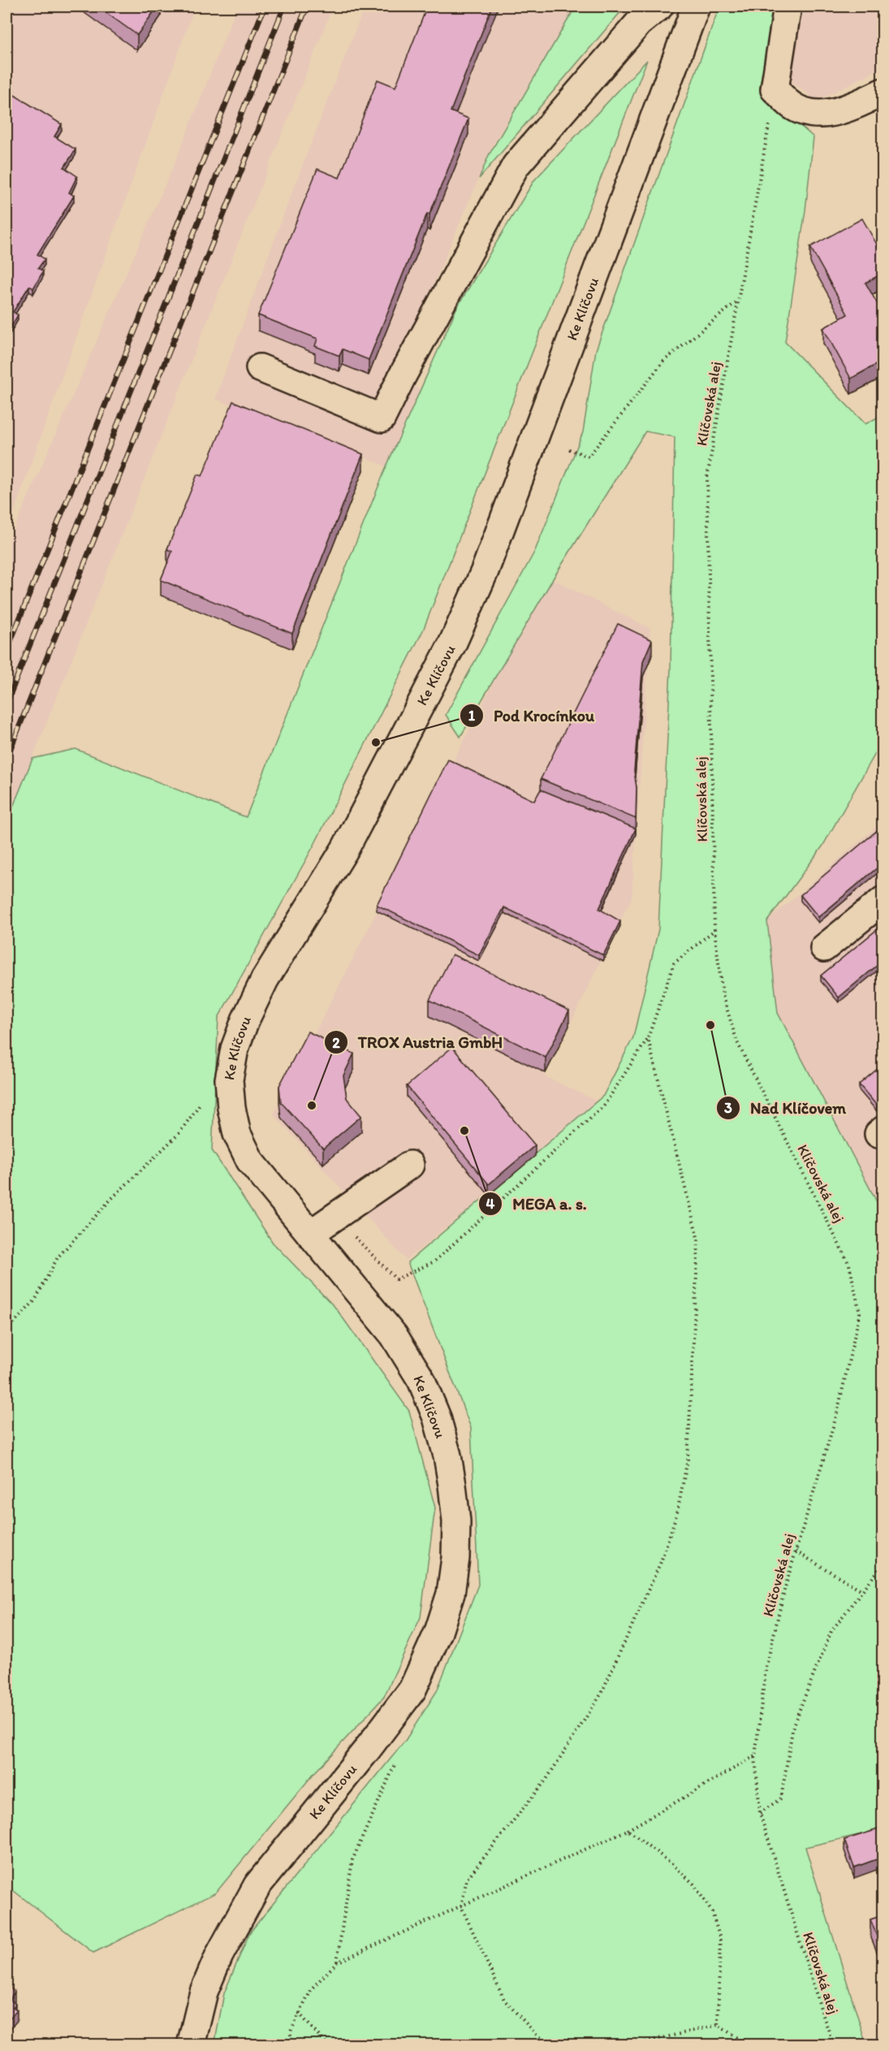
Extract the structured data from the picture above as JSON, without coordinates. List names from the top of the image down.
{
  "streets": {
    "street": ["Ke Klíčovu"],
    "path": ["Klíčovská alej"]
  },
  "places": [
    "Pod Krocínkou",
    "Nad Klíčovem",
    "TROX Austria GmbH",
    "MEGA a. s."
  ]
}
